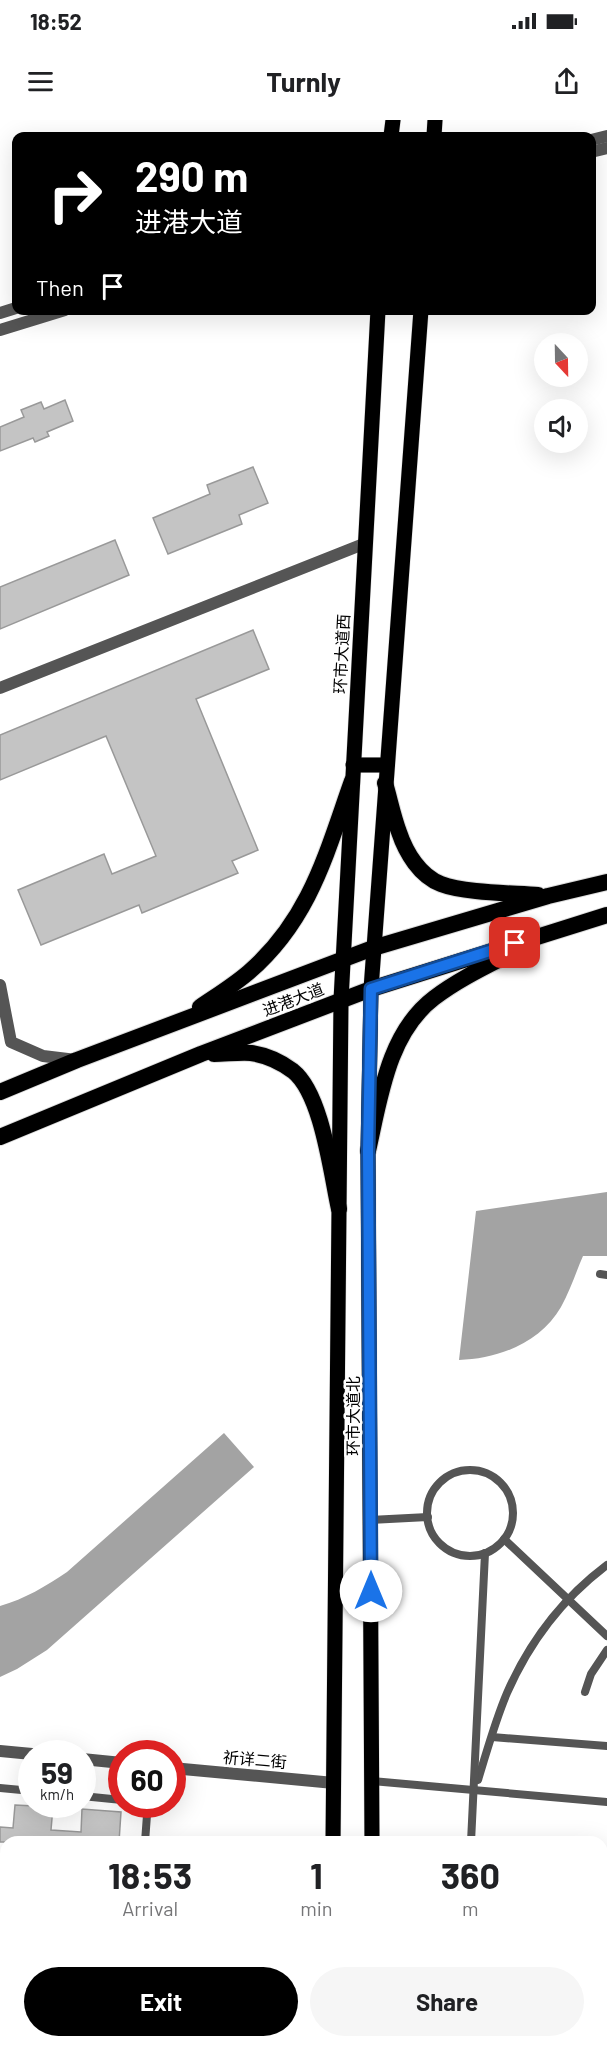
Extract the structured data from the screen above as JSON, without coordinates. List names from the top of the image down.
{
  "streets": {
    "highway": ["进港大道"],
    "main road": ["环市大道西", "环市大道北"],
    "street": ["祈详二街"]
  },
  "crossings": [
    ["环市大道西", "进港大道"],
    ["环市大道西", "环市大道北"],
    ["进港大道", "环市大道北"],
    ["环市大道北", "祈详二街"]
  ],
  "north": "bottom",
  "page": {
    "status": "18:52",
    "header": "Turnly",
    "turn": ["290 m", "进港大道"],
    "then": "Then",
    "speed": "59 km/h",
    "limit": "60",
    "eta": [
      "18:53",
      "Arrival",
      "1",
      "min",
      "360",
      "m"
    ],
    "buttons": ["Exit", "Share"]
  }
}
